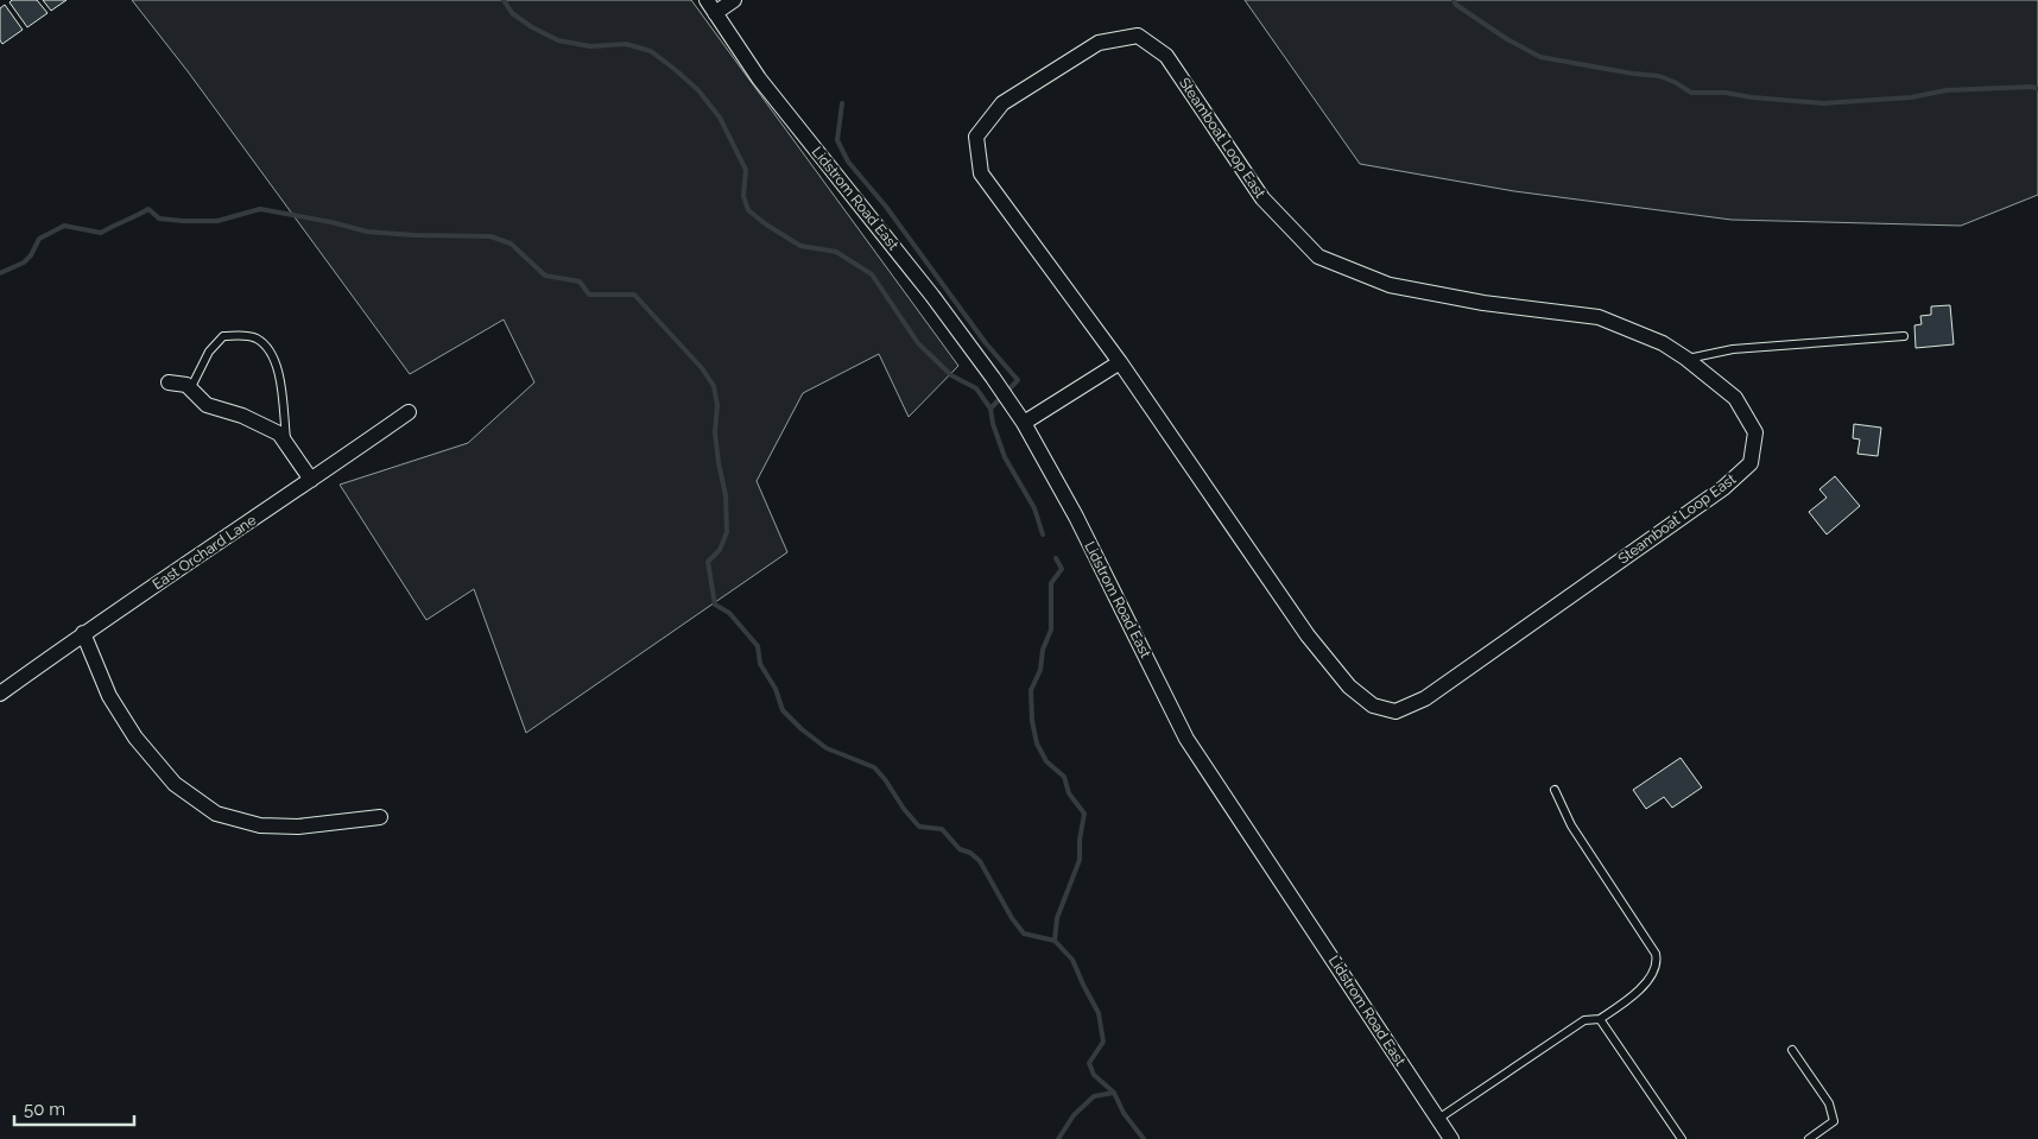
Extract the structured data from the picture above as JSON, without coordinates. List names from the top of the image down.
{
  "streets": {
    "street": ["Steamboat Loop East", "Lidstrom Road East", "East Orchard Lane"]
  },
  "scale_bar": "50 m"
}
